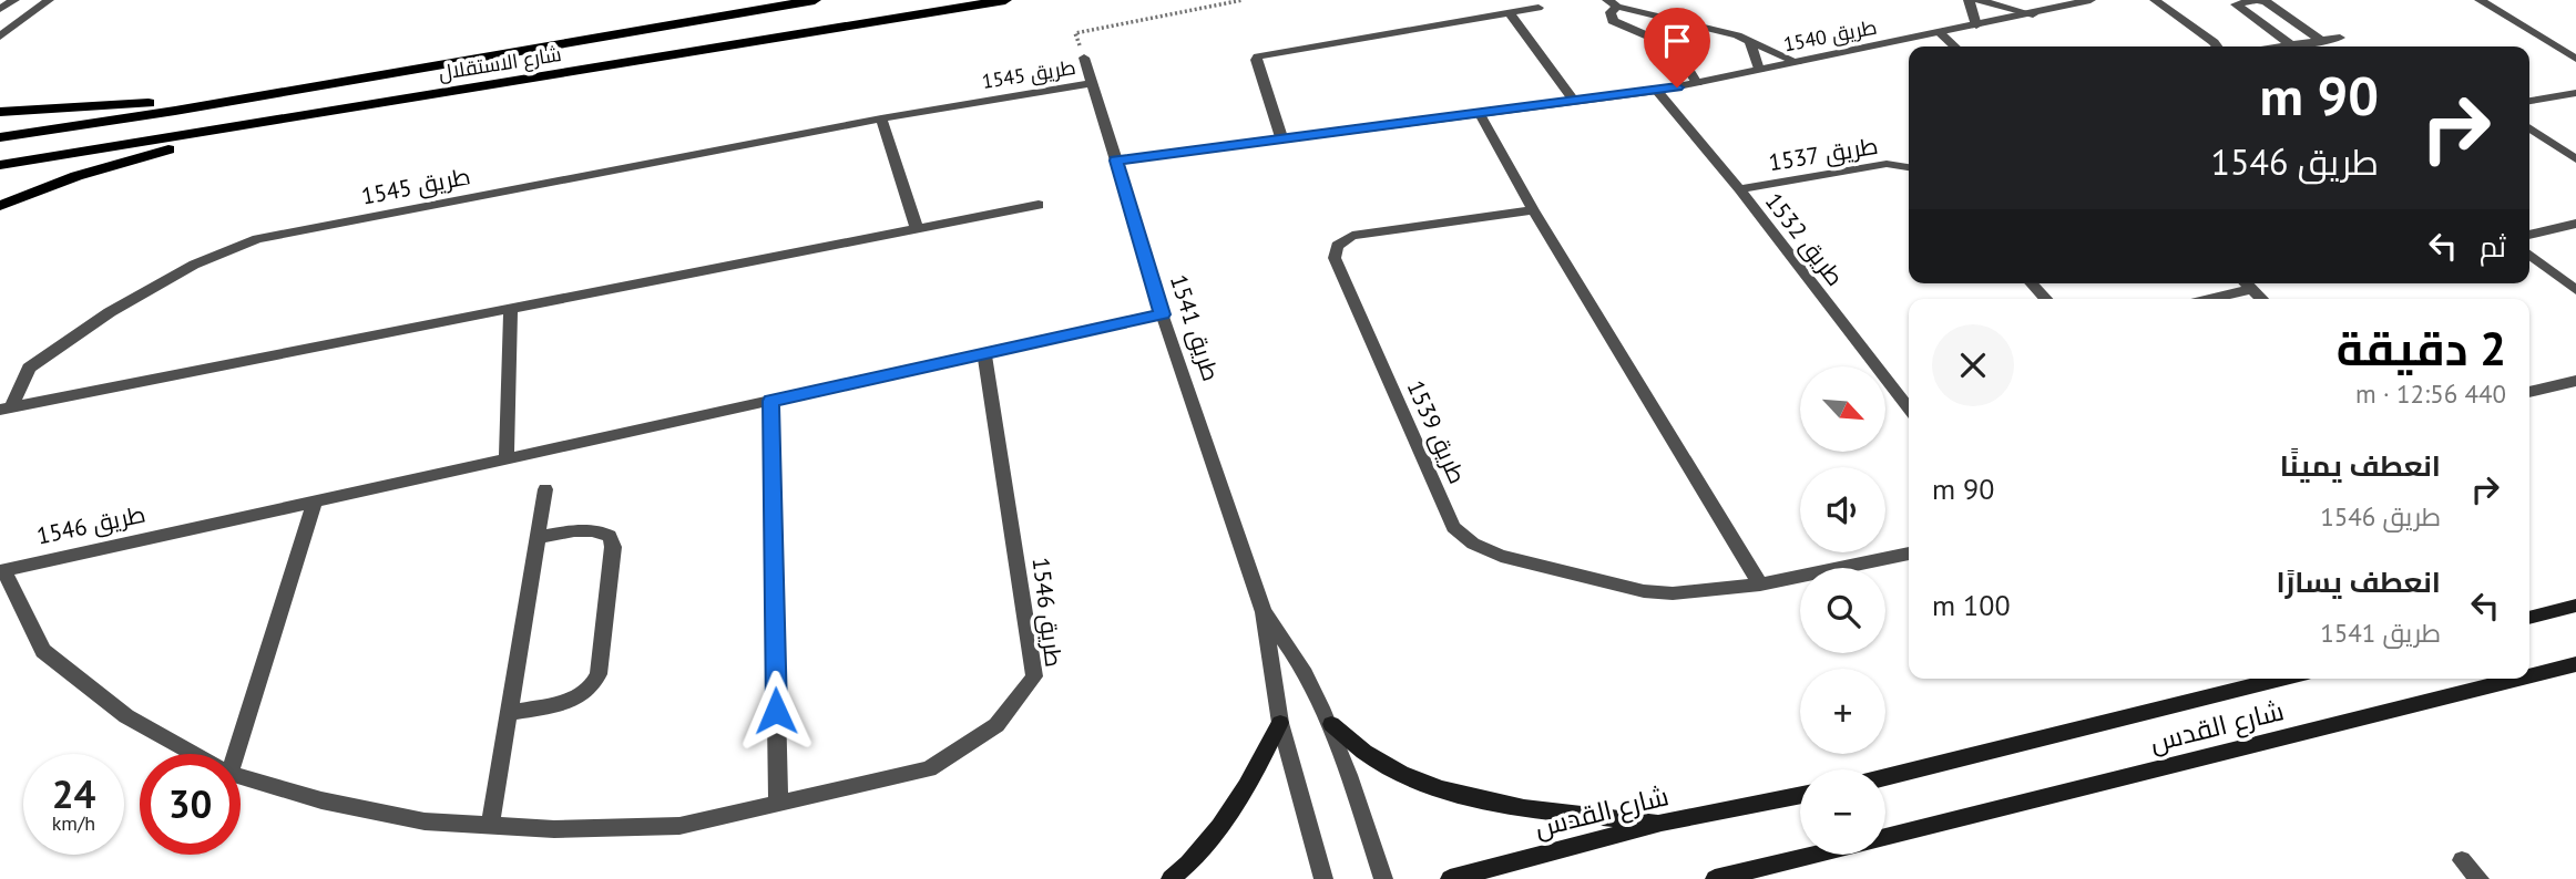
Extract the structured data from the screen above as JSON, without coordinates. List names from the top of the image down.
{
  "streets": {
    "main road": ["شارع الاستقلال", "شارع القدس"],
    "street": [
      "طريق 1540",
      "طريق 1545",
      "طريق 1537",
      "طريق 1532",
      "طريق 1541",
      "طريق 1539",
      "طريق 1546"
    ]
  },
  "crossings": [
    ["طريق 1540", "طريق 1532"],
    ["طريق 1540", "طريق 1541"],
    ["طريق 1545", "طريق 1541"],
    ["طريق 1537", "طريق 1532"],
    ["طريق 1541", "طريق 1546"]
  ],
  "north": "bottom right",
  "page": {
    "turn": ["90 m", "طريق 1546"],
    "then": "ثم",
    "heading": ["2 دقيقة", "440 m · 12:56"],
    "map_buttons": ["+", "−"],
    "list": [
      {
        "name": "انعطف يمينًا",
        "note": "طريق 1546",
        "value": "90 m"
      },
      {
        "name": "انعطف يسارًا",
        "note": "طريق 1541",
        "value": "100 m"
      }
    ],
    "speed": "24 km/h",
    "limit": "30"
  }
}
